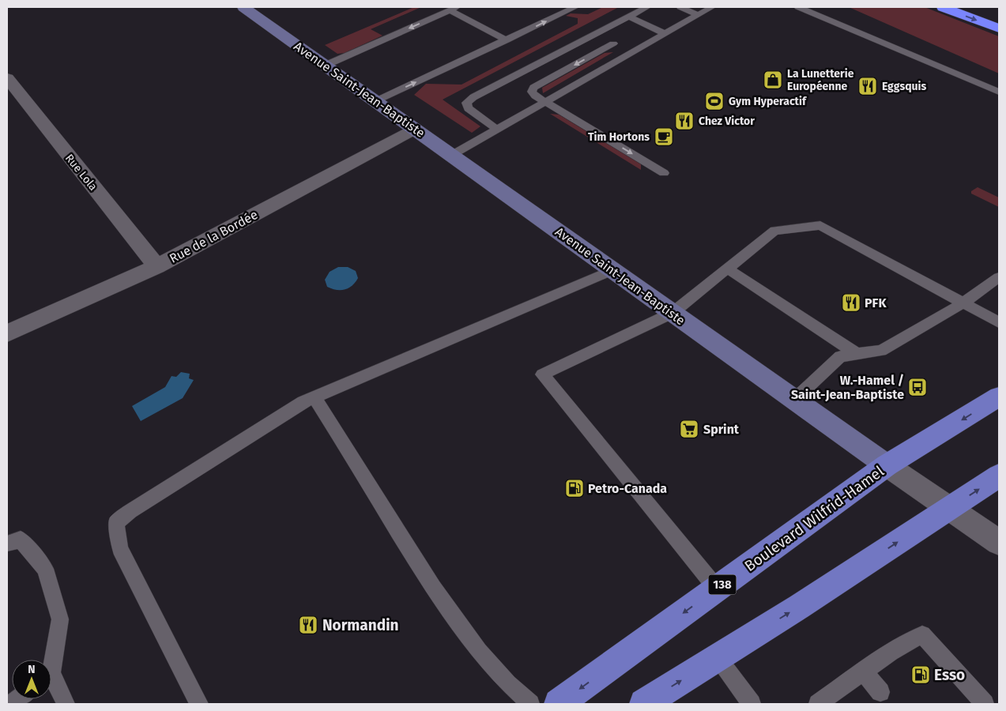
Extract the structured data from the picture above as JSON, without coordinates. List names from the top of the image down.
{
  "streets": {
    "main road": ["Boulevard Wilfrid-Hamel", "138"],
    "street": ["Avenue Saint-Jean-Baptiste", "Rue Lola", "Rue de la Bordée"]
  },
  "crossings": [
    ["Avenue Saint-Jean-Baptiste", "Rue de la Bordée"],
    ["Avenue Saint-Jean-Baptiste", "Boulevard Wilfrid-Hamel"],
    ["Rue Lola", "Rue de la Bordée"]
  ],
  "places": {
    "shop": ["La Lunetterie Européenne"],
    "restaurant": [
      "Eggsquis",
      "Chez Victor",
      "PFK",
      "Normandin"
    ],
    "sports": ["Gym Hyperactif"],
    "cafe": ["Tim Hortons"],
    "bus stop": ["W.-Hamel / Saint-Jean-Baptiste"],
    "supermarket": ["Sprint"],
    "fuel station": ["Petro-Canada", "Esso"]
  },
  "north": "top"
}
